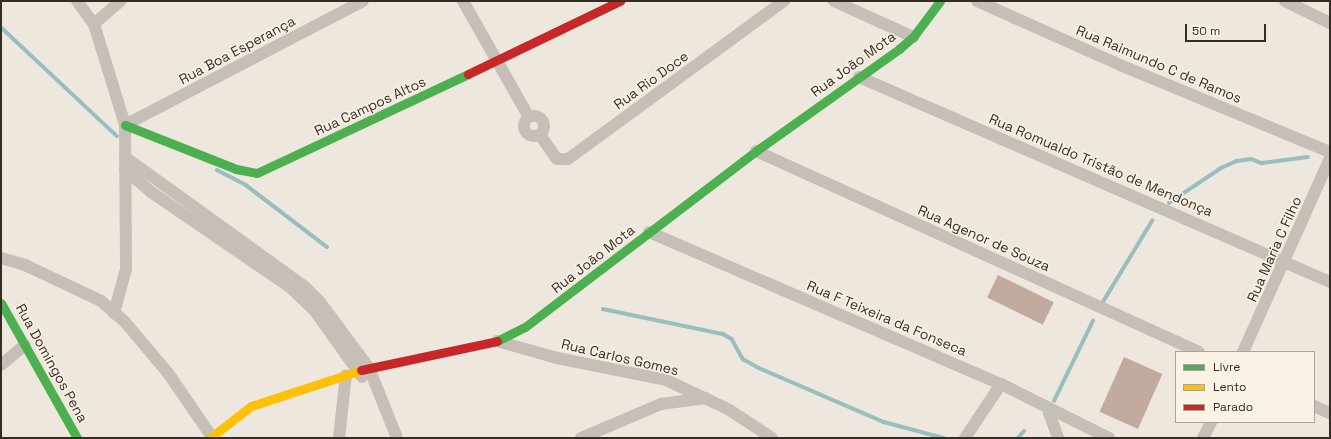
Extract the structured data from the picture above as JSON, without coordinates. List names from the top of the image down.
{
  "streets": {
    "main road": ["Rua João Mota", "Rua Campos Altos", "Rua Domingos Pena"],
    "street": [
      "Rua Boa Esperança",
      "Rua Raimundo C de Ramos",
      "Rua Rio Doce",
      "Rua Romualdo Tristão de Mendonça",
      "Rua Agenor de Souza",
      "Rua Maria C Filho",
      "Rua F Teixeira da Fonseca",
      "Rua Carlos Gomes"
    ]
  },
  "crossings": [
    ["Rua Boa Esperança", "Rua Campos Altos"],
    ["Rua João Mota", "Rua Romualdo Tristão de Mendonça"],
    ["Rua João Mota", "Rua Agenor de Souza"],
    ["Rua João Mota", "Rua F Teixeira da Fonseca"],
    ["Rua João Mota", "Rua Carlos Gomes"],
    ["Rua Rio Doce", "Rua Campos Altos"],
    ["Rua Romualdo Tristão de Mendonça", "Rua Maria C Filho"]
  ],
  "legend": ["Livre", "Lento", "Parado"],
  "scale_bar": "50 m"
}
